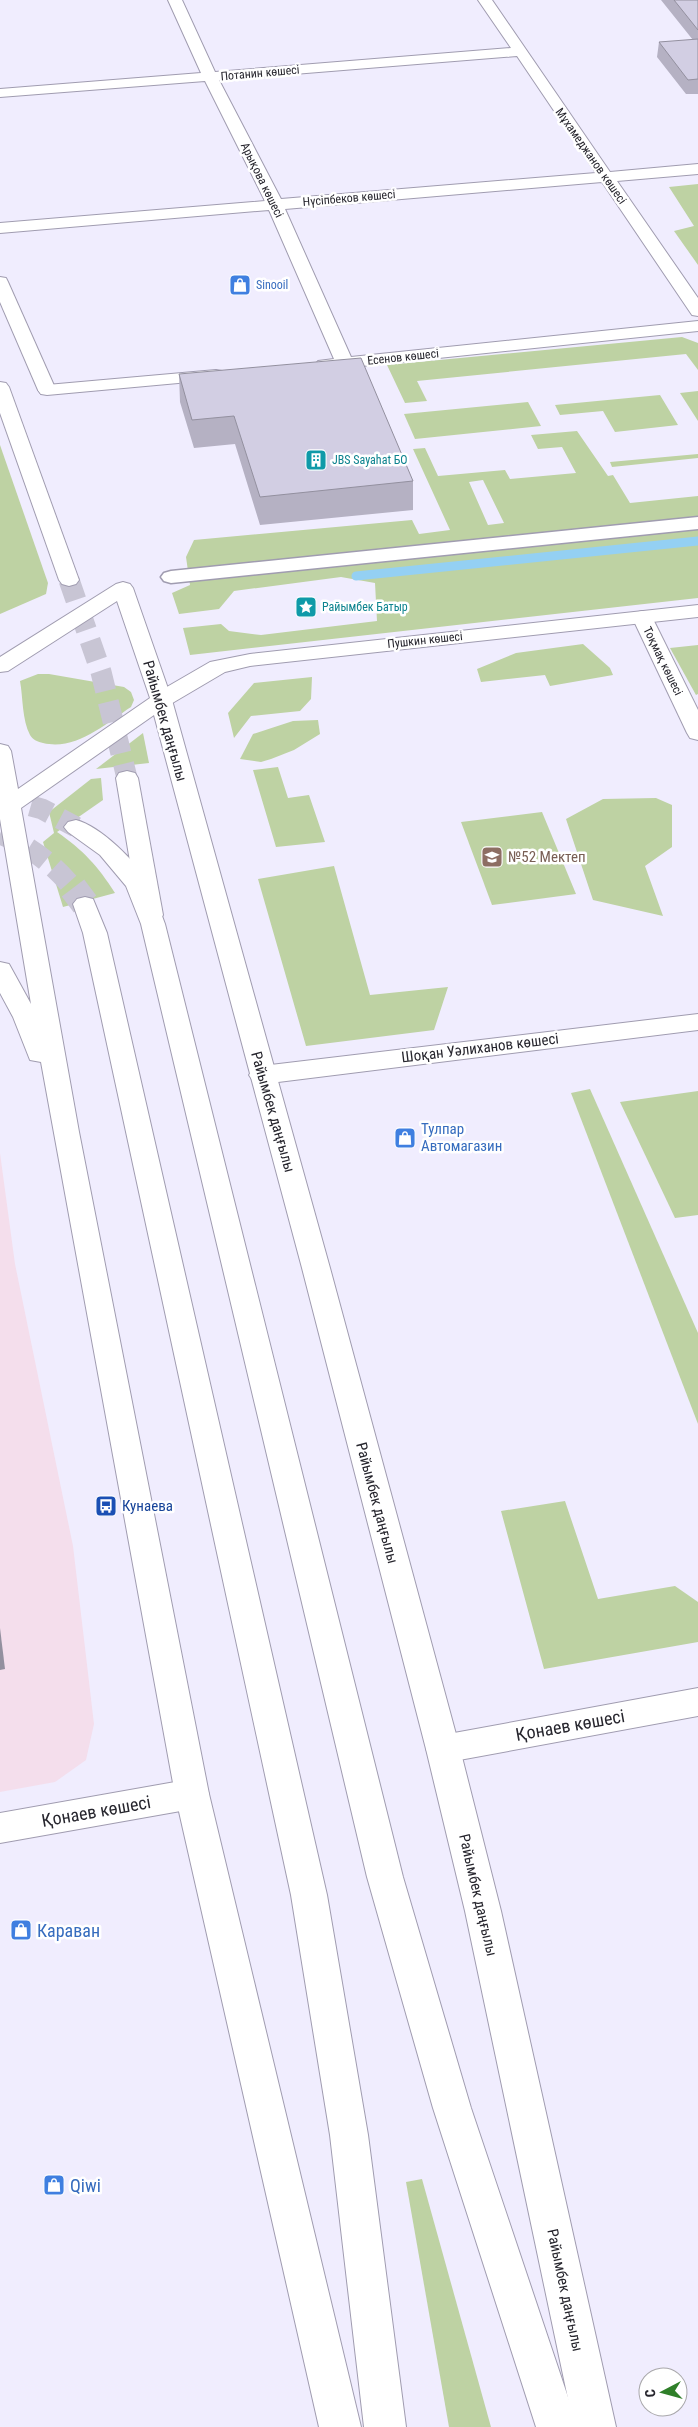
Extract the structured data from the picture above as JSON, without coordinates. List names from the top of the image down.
{
  "streets": {
    "main road": [
      "Потанин көшесі",
      "Мұхамеджанов көшесі",
      "Арықова көшесі",
      "Нүсіпбеков көшесі",
      "Есенов көшесі",
      "Пушкин көшесі",
      "Тоқмақ көшесі",
      "Райымбек даңғылы",
      "Шоқан Уәлиханов көшесі",
      "Қонаев көшесі"
    ]
  },
  "crossings": [
    ["Потанин көшесі", "Мұхамеджанов көшесі"],
    ["Потанин көшесі", "Арықова көшесі"],
    ["Мұхамеджанов көшесі", "Нүсіпбеков көшесі"],
    ["Арықова көшесі", "Нүсіпбеков көшесі"],
    ["Арықова көшесі", "Есенов көшесі"],
    ["Пушкин көшесі", "Тоқмақ көшесі"],
    ["Пушкин көшесі", "Райымбек даңғылы"],
    ["Райымбек даңғылы", "Шоқан Уәлиханов көшесі"],
    ["Райымбек даңғылы", "Қонаев көшесі"]
  ],
  "places": {
    "shop": [
      "Sinooil",
      "Тулпар Автомагазин",
      "Караван",
      "Qiwi"
    ],
    "building": ["JBS Sayahat БО"],
    "place": ["Райымбек Батыр"],
    "school or university": ["№52 Мектеп"],
    "bus stop": ["Кунаева"]
  },
  "north": "left"
}
